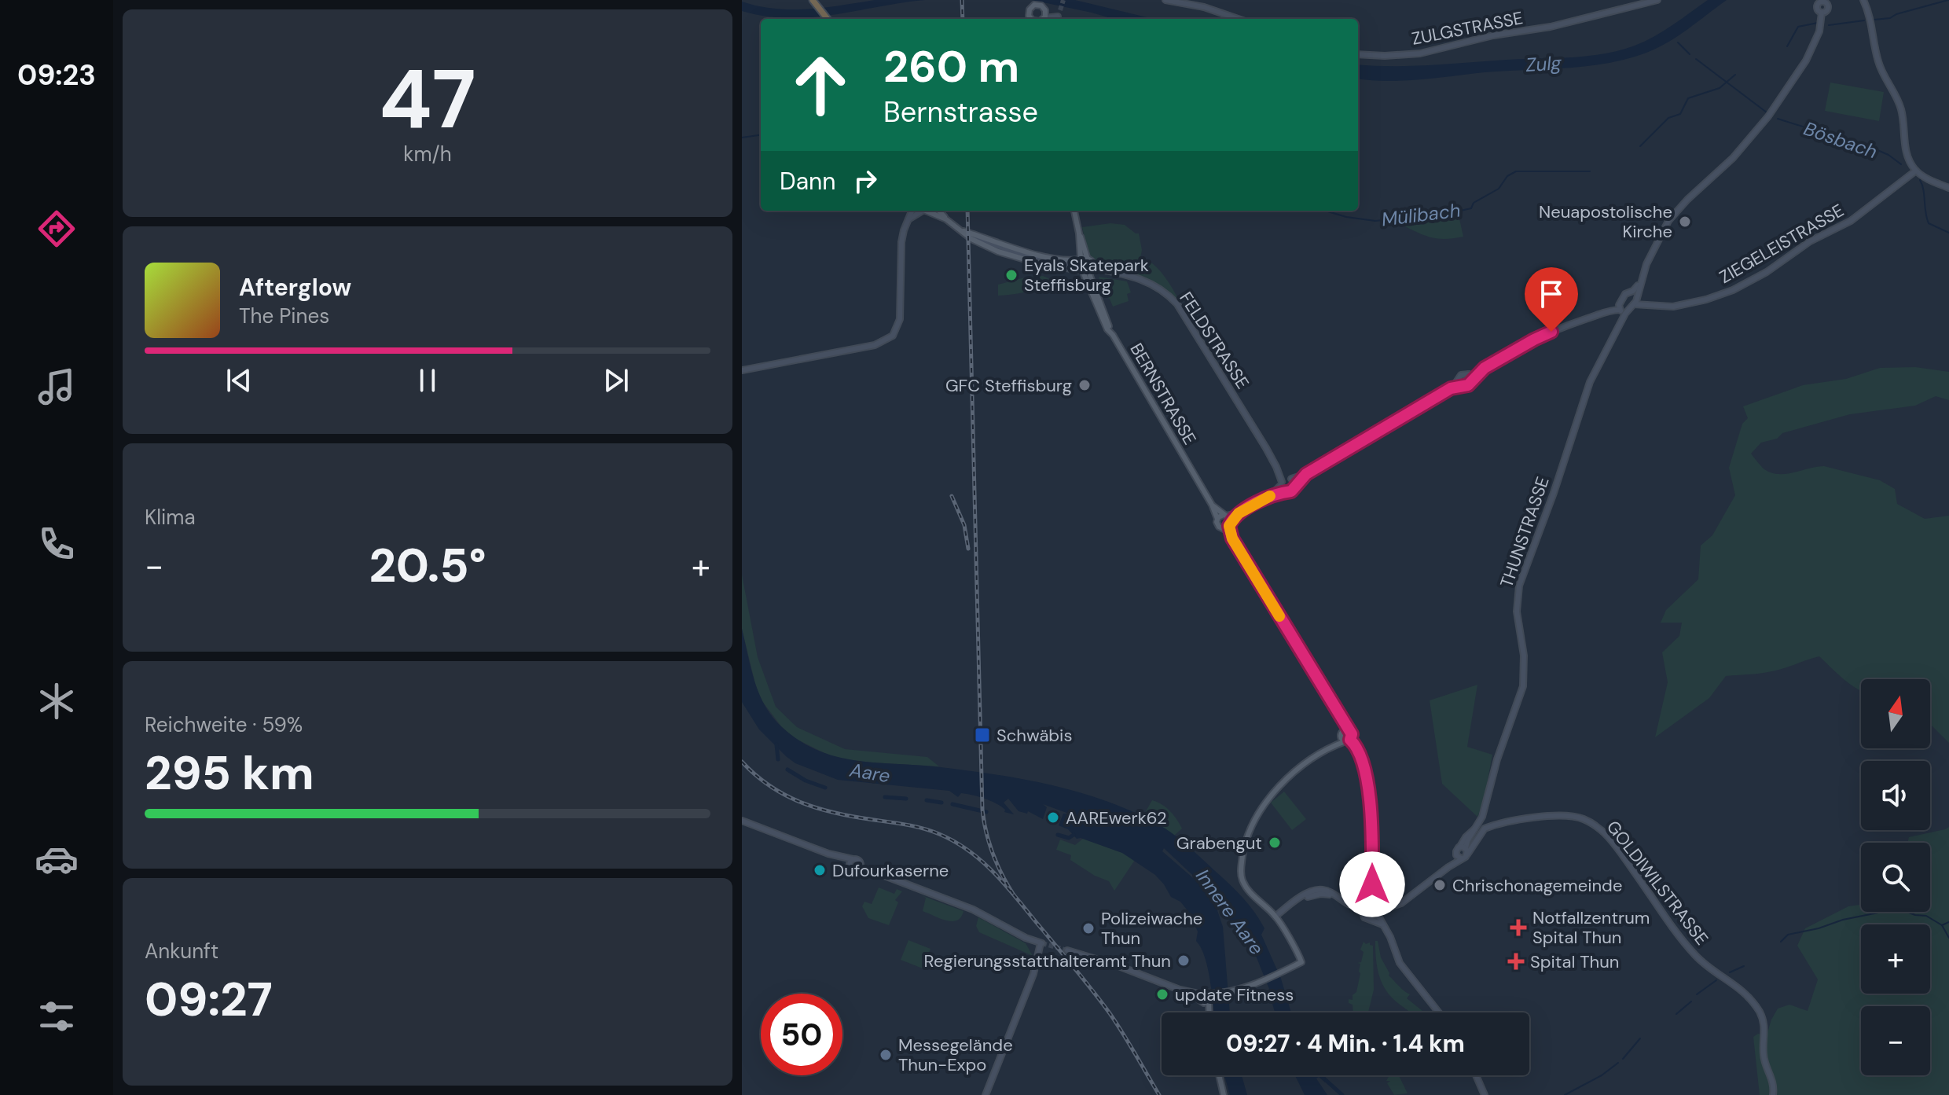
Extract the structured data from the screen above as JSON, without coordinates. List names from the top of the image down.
{
  "streets": {
    "main road": [
      "ZULGSTRASSE",
      "ZIEGELEISTRASSE",
      "FELDSTRASSE",
      "BERNSTRASSE",
      "THUNSTRASSE",
      "GOLDIWILSTRASSE"
    ]
  },
  "crossings": [
    ["THUNSTRASSE", "GOLDIWILSTRASSE"]
  ],
  "water": [
    "Zulg",
    "Bösbach",
    "Mülibach",
    "Aare",
    "Innere Aare"
  ],
  "places": {
    "other": [
      "Neuapostolische Kirche",
      "Eyals Skatepark Steffisburg",
      "GFC Steffisburg",
      "AAREwerk62",
      "Grabengut",
      "Dufourkaserne",
      "Chrischonagemeinde",
      "Polizeiwache Thun",
      "Regierungsstatthalteramt Thun",
      "update Fitness",
      "Messegelände Thun-Expo"
    ],
    "transit": ["Schwäbis"],
    "health": ["Notfallzentrum Spital Thun", "Spital Thun"]
  },
  "north": "top",
  "page": {
    "tabs": "09:23",
    "tile": [
      ["47", "km/h"],
      "Klima",
      ["Reichweite · 59%", "295 km"],
      ["Ankunft", "09:27"]
    ],
    "turn": ["260 m", "Bernstrasse"],
    "then": "Dann",
    "song": ["Afterglow", "The Pines"],
    "heat": ["−", "20.5°", "+"],
    "map_buttons": ["+", "−"],
    "limit": "50",
    "trip": "09:27 · 4 Min. · 1.4 km"
  }
}
